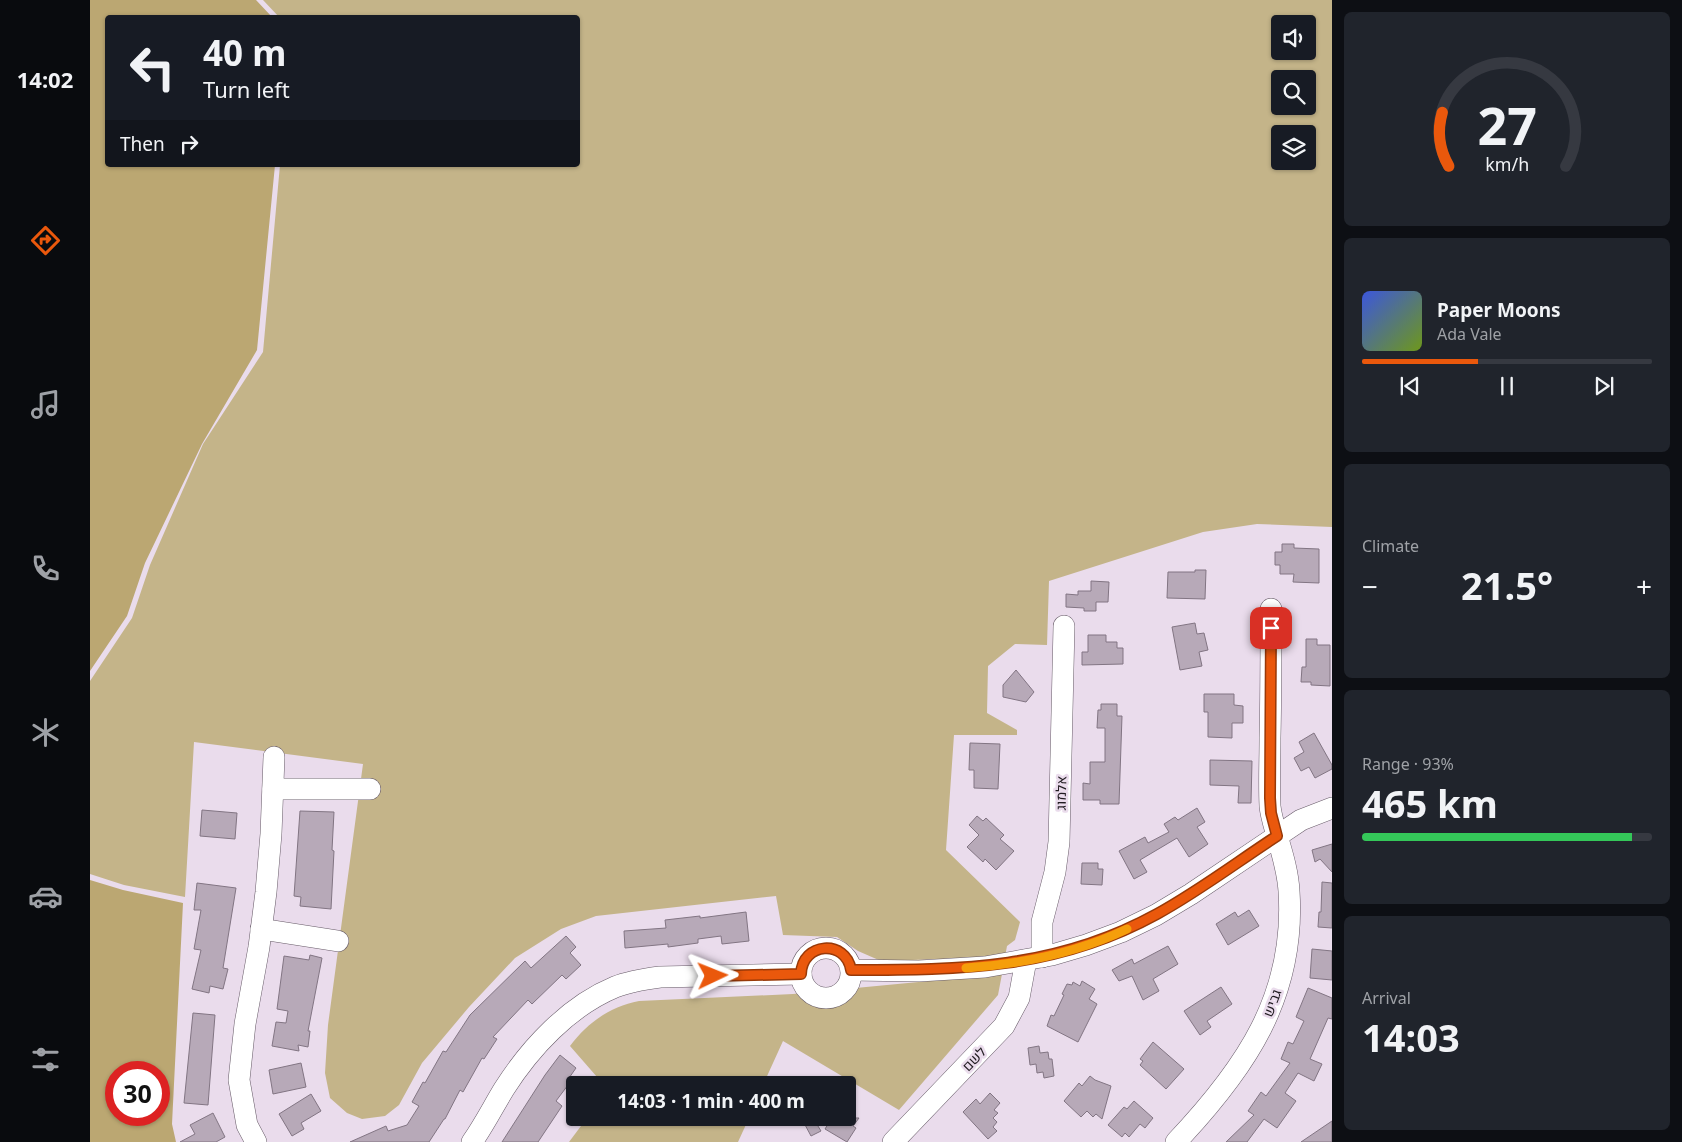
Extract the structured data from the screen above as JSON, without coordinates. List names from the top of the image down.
{
  "streets": {
    "street": ["אלמוג", "גביש", "לשם"]
  },
  "crossings": [
    ["אלמוג", "לשם"]
  ],
  "page": {
    "tabs": "14:02",
    "turn": ["40 m", "Turn left"],
    "then": "Then",
    "song": ["Paper Moons", "Ada Vale"],
    "tile": [
      "Climate",
      ["Range · 93%", "465 km"],
      ["Arrival", "14:03"]
    ],
    "heat": ["−", "21.5°", "+"],
    "limit": "30",
    "trip": "14:03 · 1 min · 400 m",
    "gauge": ["27", "km/h"]
  }
}
